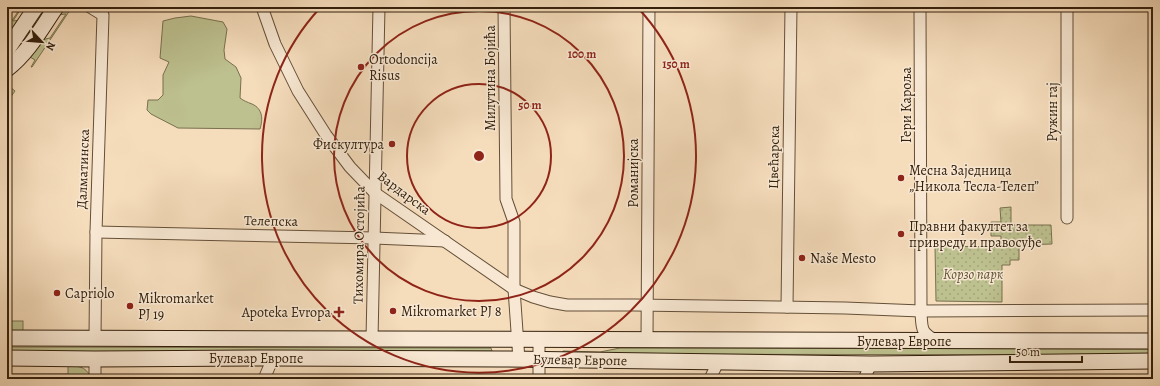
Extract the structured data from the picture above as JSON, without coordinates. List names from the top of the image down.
{
  "streets": {
    "main road": ["Булевар Европе"],
    "street": [
      "Милутина Бојића",
      "Гери Кароља",
      "Ружин гај",
      "Цвећарска",
      "Далматинска",
      "Романијска",
      "Вардарска",
      "Телепска",
      "Тихомира Остојића"
    ]
  },
  "crossings": [
    ["Милутина Бојића", "Вардарска"],
    ["Милутина Бојића", "Булевар Европе"],
    ["Гери Кароља", "Булевар Европе"],
    ["Далматинска", "Телепска"],
    ["Далматинска", "Булевар Европе"],
    ["Романијска", "Булевар Европе"],
    ["Вардарска", "Телепска"],
    ["Вардарска", "Тихомира Остојића"],
    ["Телепска", "Тихомира Остојића"],
    ["Тихомира Остојића", "Булевар Европе"]
  ],
  "parks": ["Корзо парк"],
  "places": {
    "other": [
      "Ortodoncija Risus",
      "Фискултура",
      "Месна Заједница „Никола Тесла-Телеп”",
      "Правни факултет за привреду и правосуђе",
      "Naše Mesto",
      "Capriolo",
      "Mikromarket PJ 19",
      "Mikromarket PJ 8"
    ],
    "health": ["Apoteka Evropa"]
  },
  "scale_bar": "50 m",
  "north": "bottom right",
  "rings": ["100 m", "150 m", "50 m"]
}
